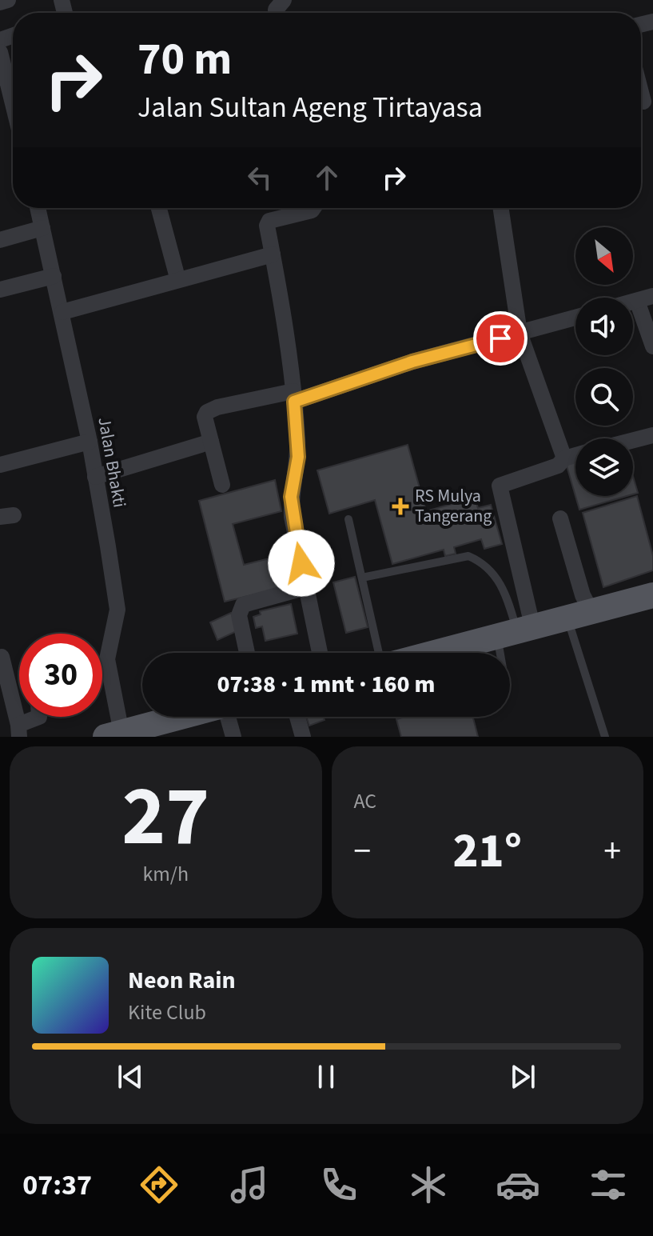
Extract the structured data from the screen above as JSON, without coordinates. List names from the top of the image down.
{
  "streets": {
    "street": ["Jalan Bhakti"]
  },
  "places": {
    "health": ["RS Mulya Tangerang"]
  },
  "north": "bottom right",
  "page": {
    "turn": ["70 m", "Jalan Sultan Ageng Tirtayasa"],
    "limit": "30",
    "trip": "07:38 · 1 mnt · 160 m",
    "tile": [
      ["27", "km/h"],
      "AC"
    ],
    "heat": ["−", "21°", "+"],
    "song": ["Neon Rain", "Kite Club"],
    "tabs": "07:37"
  }
}
